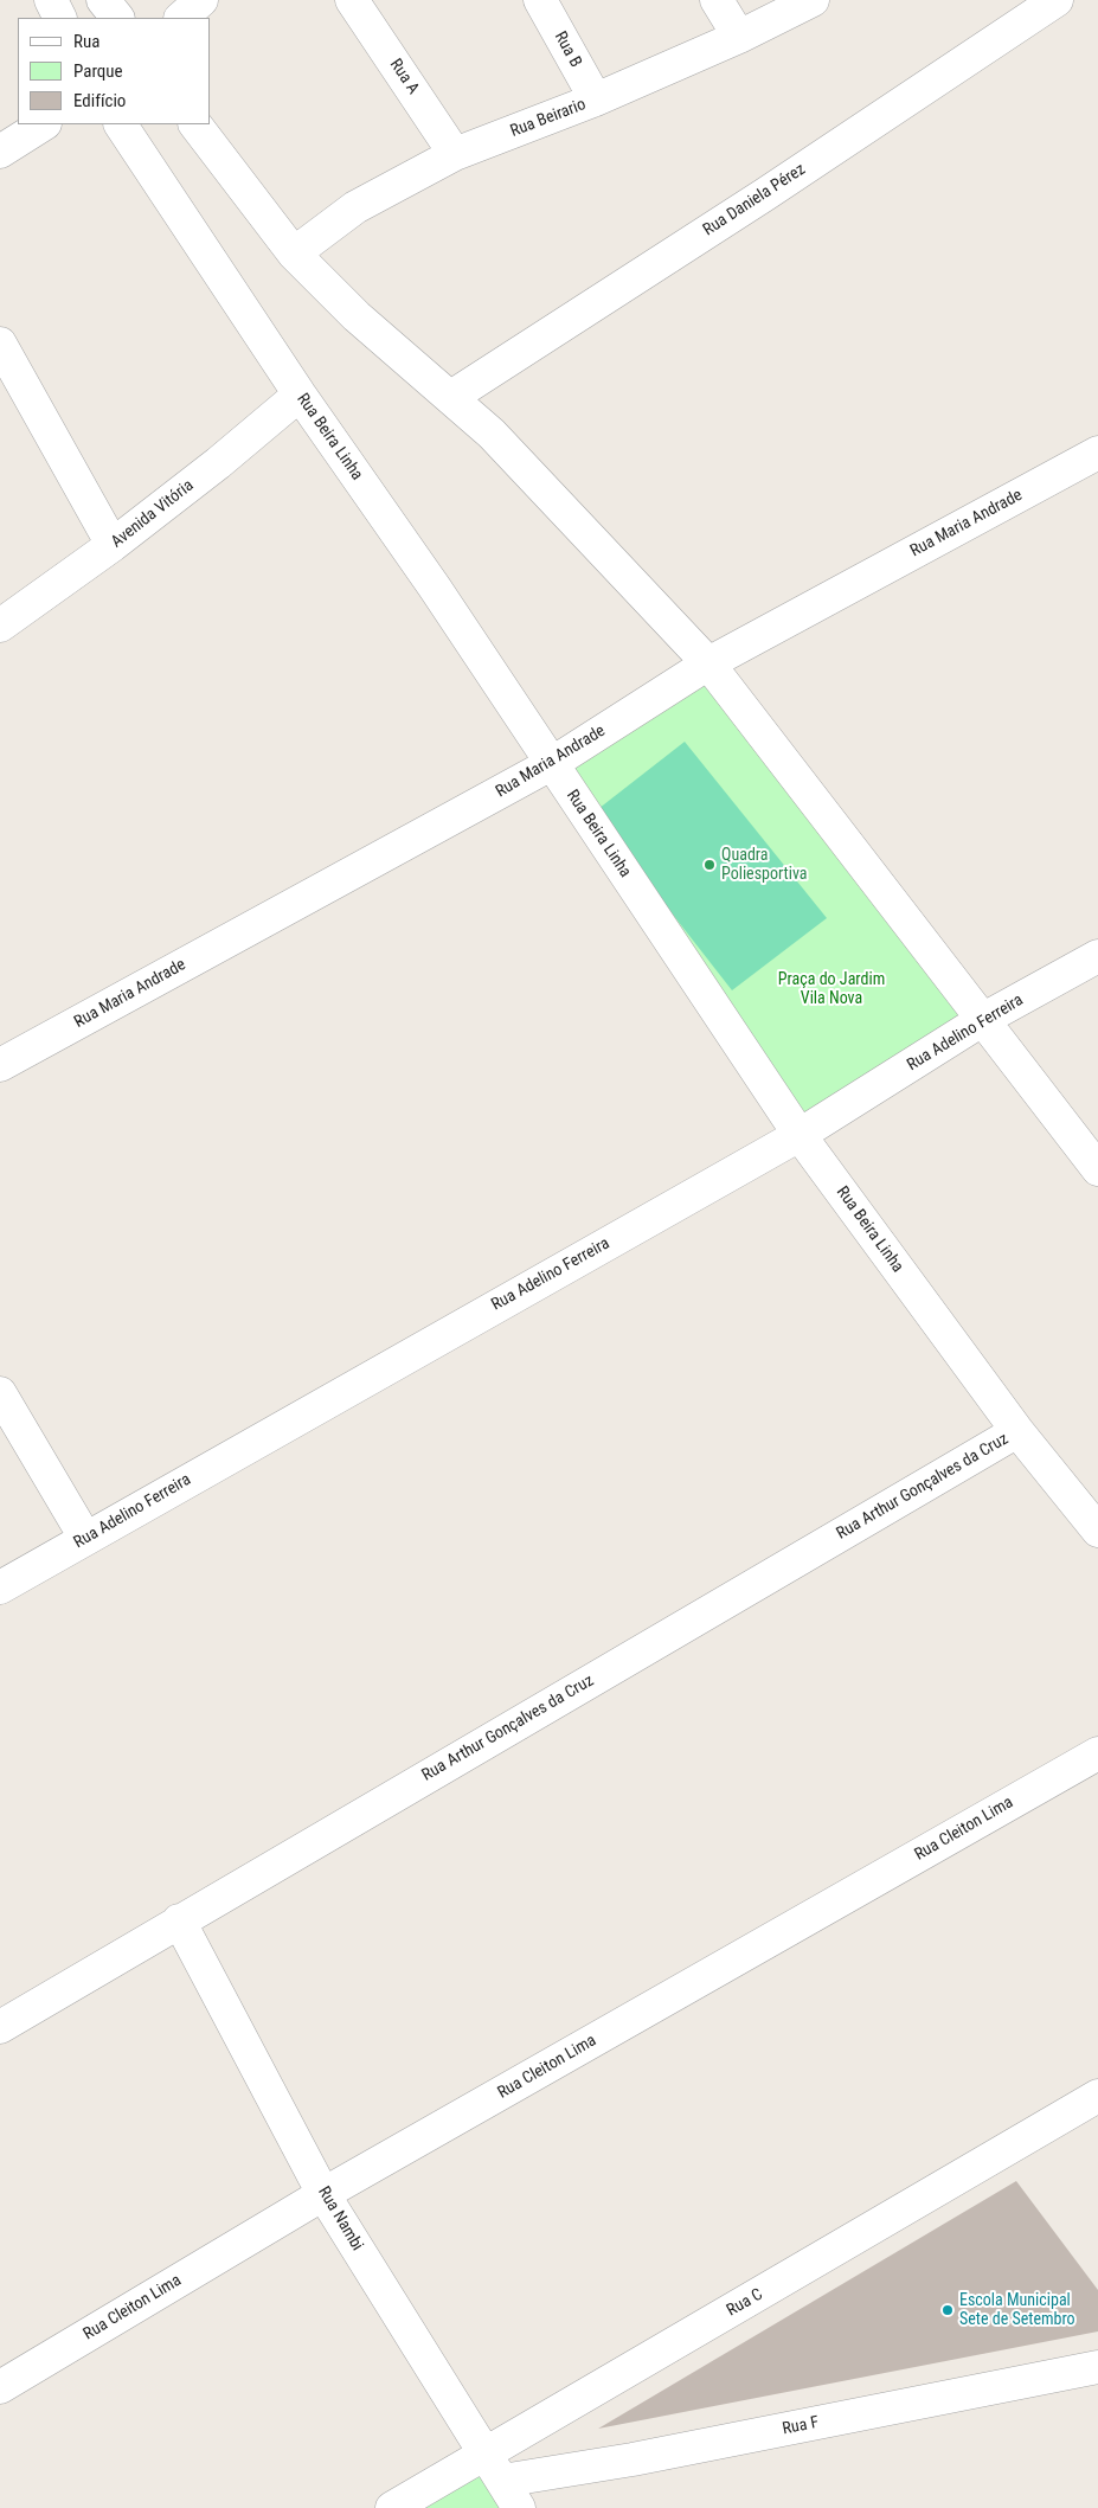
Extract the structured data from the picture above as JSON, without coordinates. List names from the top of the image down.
{
  "streets": {
    "street": [
      "Rua B",
      "Rua A",
      "Rua Beirario",
      "Rua Daniela Pérez",
      "Rua Beira Linha",
      "Avenida Vitória",
      "Rua Maria Andrade",
      "Rua Adelino Ferreira",
      "Rua Arthur Gonçalves da Cruz",
      "Rua Cleiton Lima",
      "Rua Nambi",
      "Rua C",
      "Rua F"
    ]
  },
  "crossings": [
    ["Rua B", "Rua Beirario"],
    ["Rua A", "Rua Beirario"],
    ["Rua Beira Linha", "Avenida Vitória"],
    ["Rua Beira Linha", "Rua Maria Andrade"],
    ["Rua Beira Linha", "Rua Adelino Ferreira"],
    ["Rua Beira Linha", "Rua Arthur Gonçalves da Cruz"],
    ["Rua Arthur Gonçalves da Cruz", "Rua Nambi"],
    ["Rua Cleiton Lima", "Rua Nambi"],
    ["Rua Nambi", "Rua C"],
    ["Rua Nambi", "Rua F"],
    ["Rua C", "Rua F"]
  ],
  "parks": ["Praça do Jardim Vila Nova"],
  "places": ["Quadra Poliesportiva", "Escola Municipal Sete de Setembro"],
  "legend": ["Rua", "Parque", "Edifício"]
}
